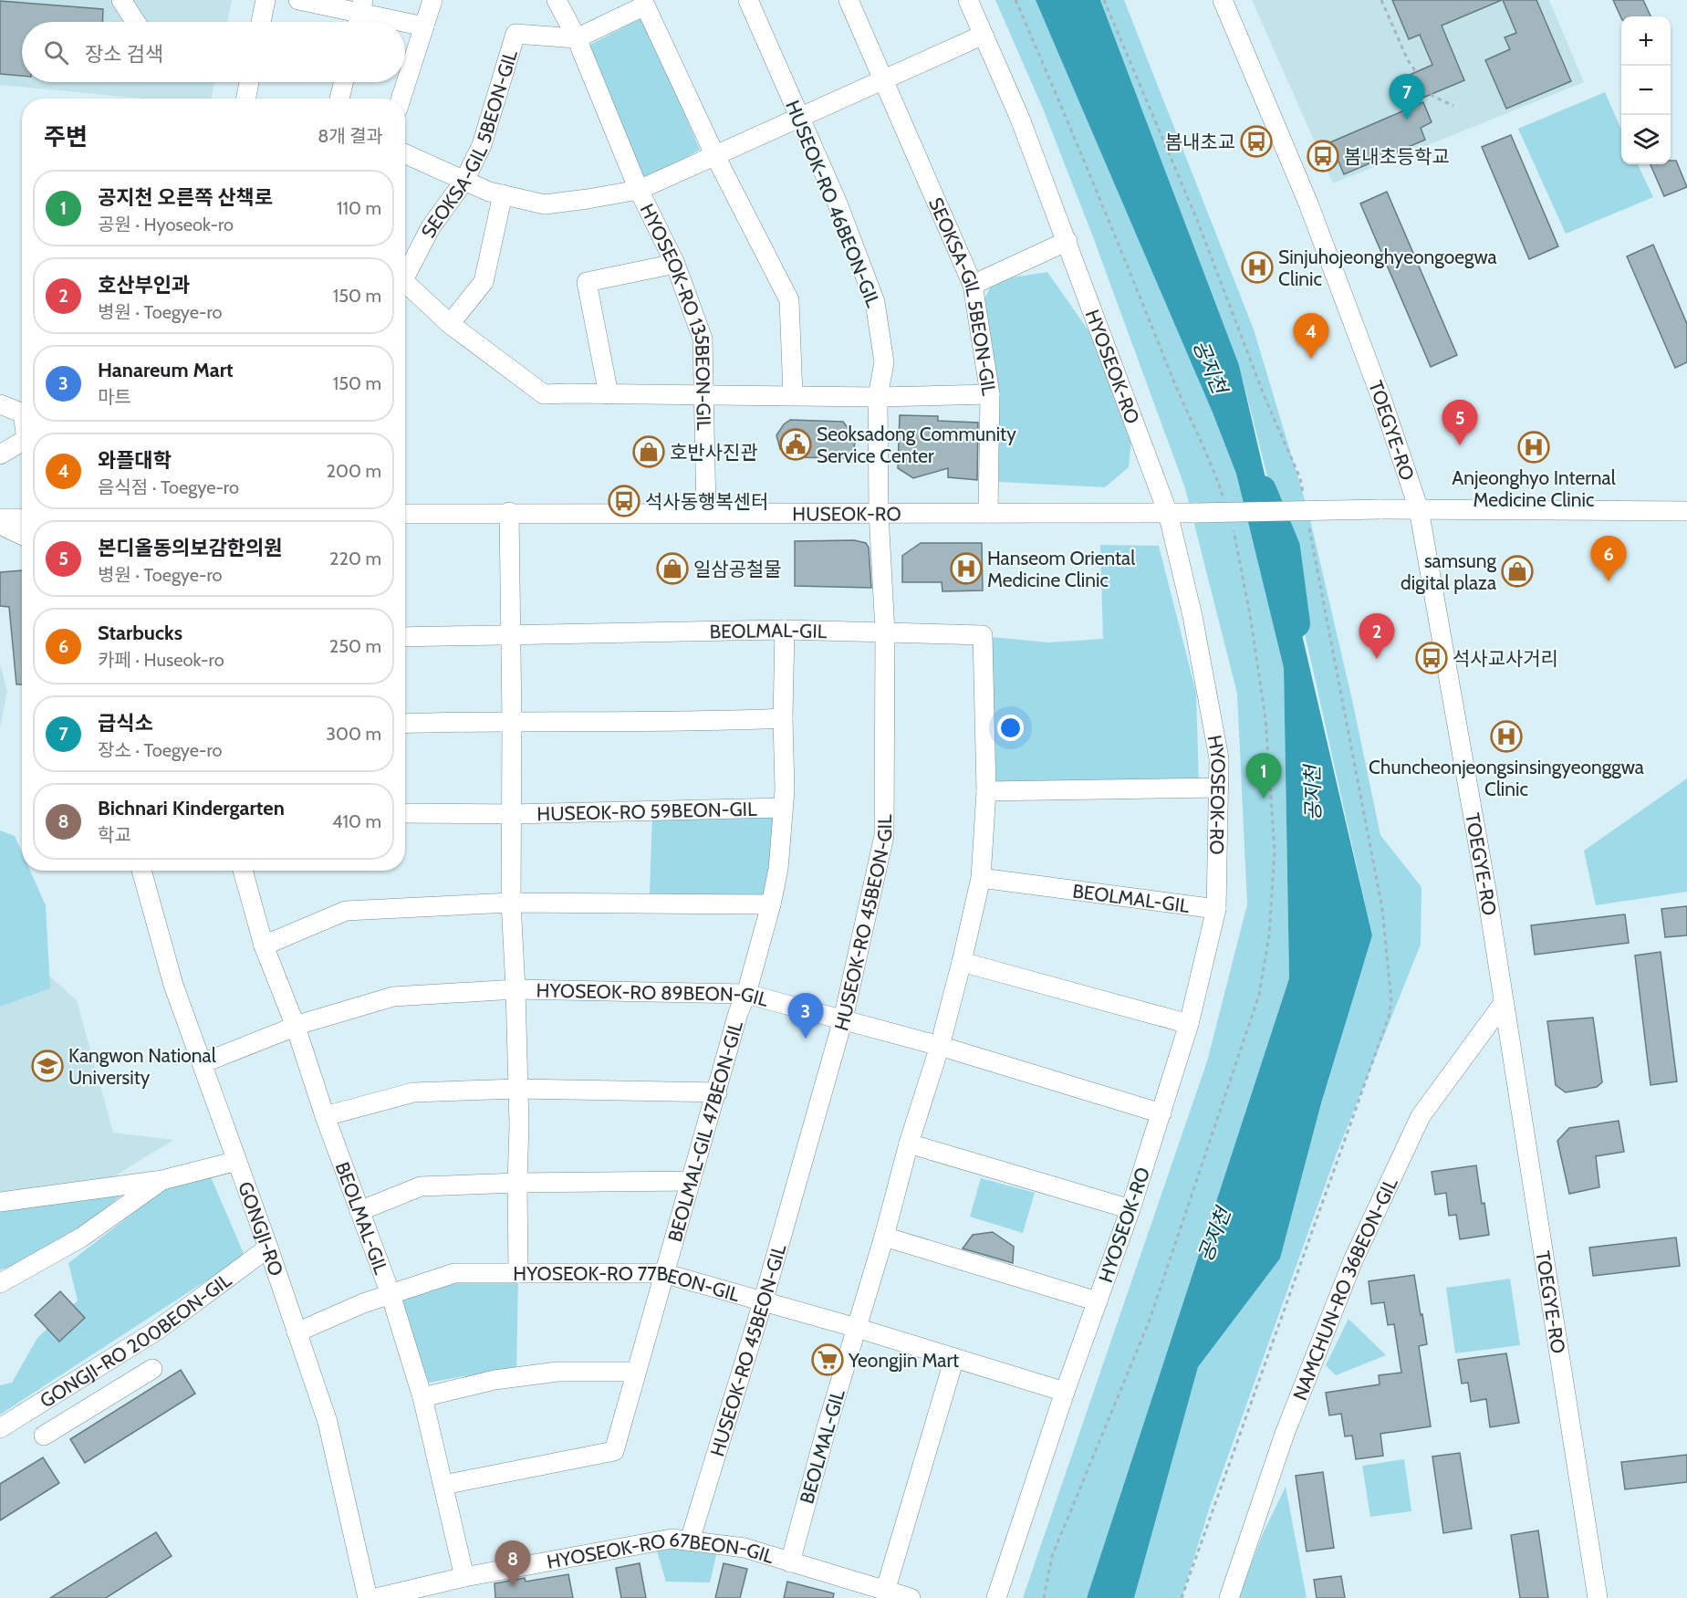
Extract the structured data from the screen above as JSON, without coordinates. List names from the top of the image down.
{
  "streets": {
    "street": [
      "SEOKSA-GIL 5BEON-GIL",
      "HUSEOK-RO 46BEON-GIL",
      "HYOSEOK-RO 135BEON-GIL",
      "HYOSEOK-RO",
      "TOEGYE-RO",
      "HUSEOK-RO",
      "BEOLMAL-GIL",
      "HUSEOK-RO 59BEON-GIL",
      "HUSEOK-RO 45BEON-GIL",
      "HYOSEOK-RO 89BEON-GIL",
      "BEOLMAL-GIL 47BEON-GIL",
      "GONGJI-RO",
      "HYOSEOK-RO 77BEON-GIL",
      "NAMCHUN-RO 36BEON-GIL",
      "GONGJI-RO 200BEON-GIL",
      "HYOSEOK-RO 67BEON-GIL"
    ]
  },
  "crossings": [
    ["SEOKSA-GIL 5BEON-GIL", "HUSEOK-RO 46BEON-GIL"],
    ["SEOKSA-GIL 5BEON-GIL", "HYOSEOK-RO 135BEON-GIL"],
    ["HUSEOK-RO 46BEON-GIL", "HYOSEOK-RO 135BEON-GIL"],
    ["HUSEOK-RO 46BEON-GIL", "HUSEOK-RO"],
    ["HUSEOK-RO 46BEON-GIL", "HUSEOK-RO 45BEON-GIL"],
    ["HYOSEOK-RO 135BEON-GIL", "HYOSEOK-RO"],
    ["HYOSEOK-RO 135BEON-GIL", "HUSEOK-RO"],
    ["HYOSEOK-RO", "HUSEOK-RO"],
    ["HYOSEOK-RO", "BEOLMAL-GIL"],
    ["HYOSEOK-RO", "HYOSEOK-RO 89BEON-GIL"],
    ["HYOSEOK-RO", "HYOSEOK-RO 77BEON-GIL"],
    ["TOEGYE-RO", "HUSEOK-RO"],
    ["TOEGYE-RO", "NAMCHUN-RO 36BEON-GIL"],
    ["HUSEOK-RO", "HUSEOK-RO 59BEON-GIL"],
    ["HUSEOK-RO", "HUSEOK-RO 45BEON-GIL"],
    ["BEOLMAL-GIL", "HUSEOK-RO 59BEON-GIL"],
    ["BEOLMAL-GIL", "HUSEOK-RO 45BEON-GIL"],
    ["BEOLMAL-GIL", "HYOSEOK-RO 89BEON-GIL"],
    ["BEOLMAL-GIL", "BEOLMAL-GIL 47BEON-GIL"],
    ["BEOLMAL-GIL", "HYOSEOK-RO 77BEON-GIL"],
    ["BEOLMAL-GIL", "HYOSEOK-RO 67BEON-GIL"],
    ["HUSEOK-RO 59BEON-GIL", "HYOSEOK-RO 89BEON-GIL"],
    ["HUSEOK-RO 59BEON-GIL", "BEOLMAL-GIL 47BEON-GIL"],
    ["HUSEOK-RO 59BEON-GIL", "HYOSEOK-RO 77BEON-GIL"],
    ["HUSEOK-RO 45BEON-GIL", "HYOSEOK-RO 89BEON-GIL"],
    ["HUSEOK-RO 45BEON-GIL", "HYOSEOK-RO 77BEON-GIL"],
    ["HUSEOK-RO 45BEON-GIL", "HYOSEOK-RO 67BEON-GIL"],
    ["HYOSEOK-RO 89BEON-GIL", "BEOLMAL-GIL 47BEON-GIL"],
    ["HYOSEOK-RO 89BEON-GIL", "GONGJI-RO"],
    ["BEOLMAL-GIL 47BEON-GIL", "HYOSEOK-RO 77BEON-GIL"],
    ["GONGJI-RO", "HYOSEOK-RO 77BEON-GIL"],
    ["GONGJI-RO", "GONGJI-RO 200BEON-GIL"]
  ],
  "water": ["공지천"],
  "places": {
    "bus stop": [
      "봄내초교",
      "봄내초등학교",
      "석사동행복센터",
      "석사교사거리"
    ],
    "hospital": [
      "Sinjuhojeonghyeongoegwa Clinic",
      "Anjeonghyo Internal Medicine Clinic",
      "Hanseom Oriental Medicine Clinic",
      "Chuncheonjeongsinsingyeonggwa Clinic"
    ],
    "public building": ["Seoksadong Community Service Center"],
    "shop": ["호반사진관", "일삼공철물", "samsung digital plaza"],
    "school or university": ["Kangwon National University"],
    "supermarket": ["Yeongjin Mart"]
  },
  "page": {
    "map_buttons": ["+", "−"],
    "search": "장소 검색",
    "pins": [
      "7",
      "4",
      "5",
      "6",
      "2",
      "1",
      "3",
      "8"
    ],
    "heading": ["주변", "8개 결과"],
    "list": [
      {
        "mark": "1",
        "name": "공지천 오른쪽 산책로",
        "note": "공원 · Hyoseok-ro",
        "value": "110 m"
      },
      {
        "mark": "2",
        "name": "호산부인과",
        "note": "병원 · Toegye-ro",
        "value": "150 m"
      },
      {
        "mark": "3",
        "name": "Hanareum Mart",
        "note": "마트",
        "value": "150 m"
      },
      {
        "mark": "4",
        "name": "와플대학",
        "note": "음식점 · Toegye-ro",
        "value": "200 m"
      },
      {
        "mark": "5",
        "name": "본디올동의보감한의원",
        "note": "병원 · Toegye-ro",
        "value": "220 m"
      },
      {
        "mark": "6",
        "name": "Starbucks",
        "note": "카페 · Huseok-ro",
        "value": "250 m"
      },
      {
        "mark": "7",
        "name": "급식소",
        "note": "장소 · Toegye-ro",
        "value": "300 m"
      },
      {
        "mark": "8",
        "name": "Bichnari Kindergarten",
        "note": "학교",
        "value": "410 m"
      }
    ]
  }
}
